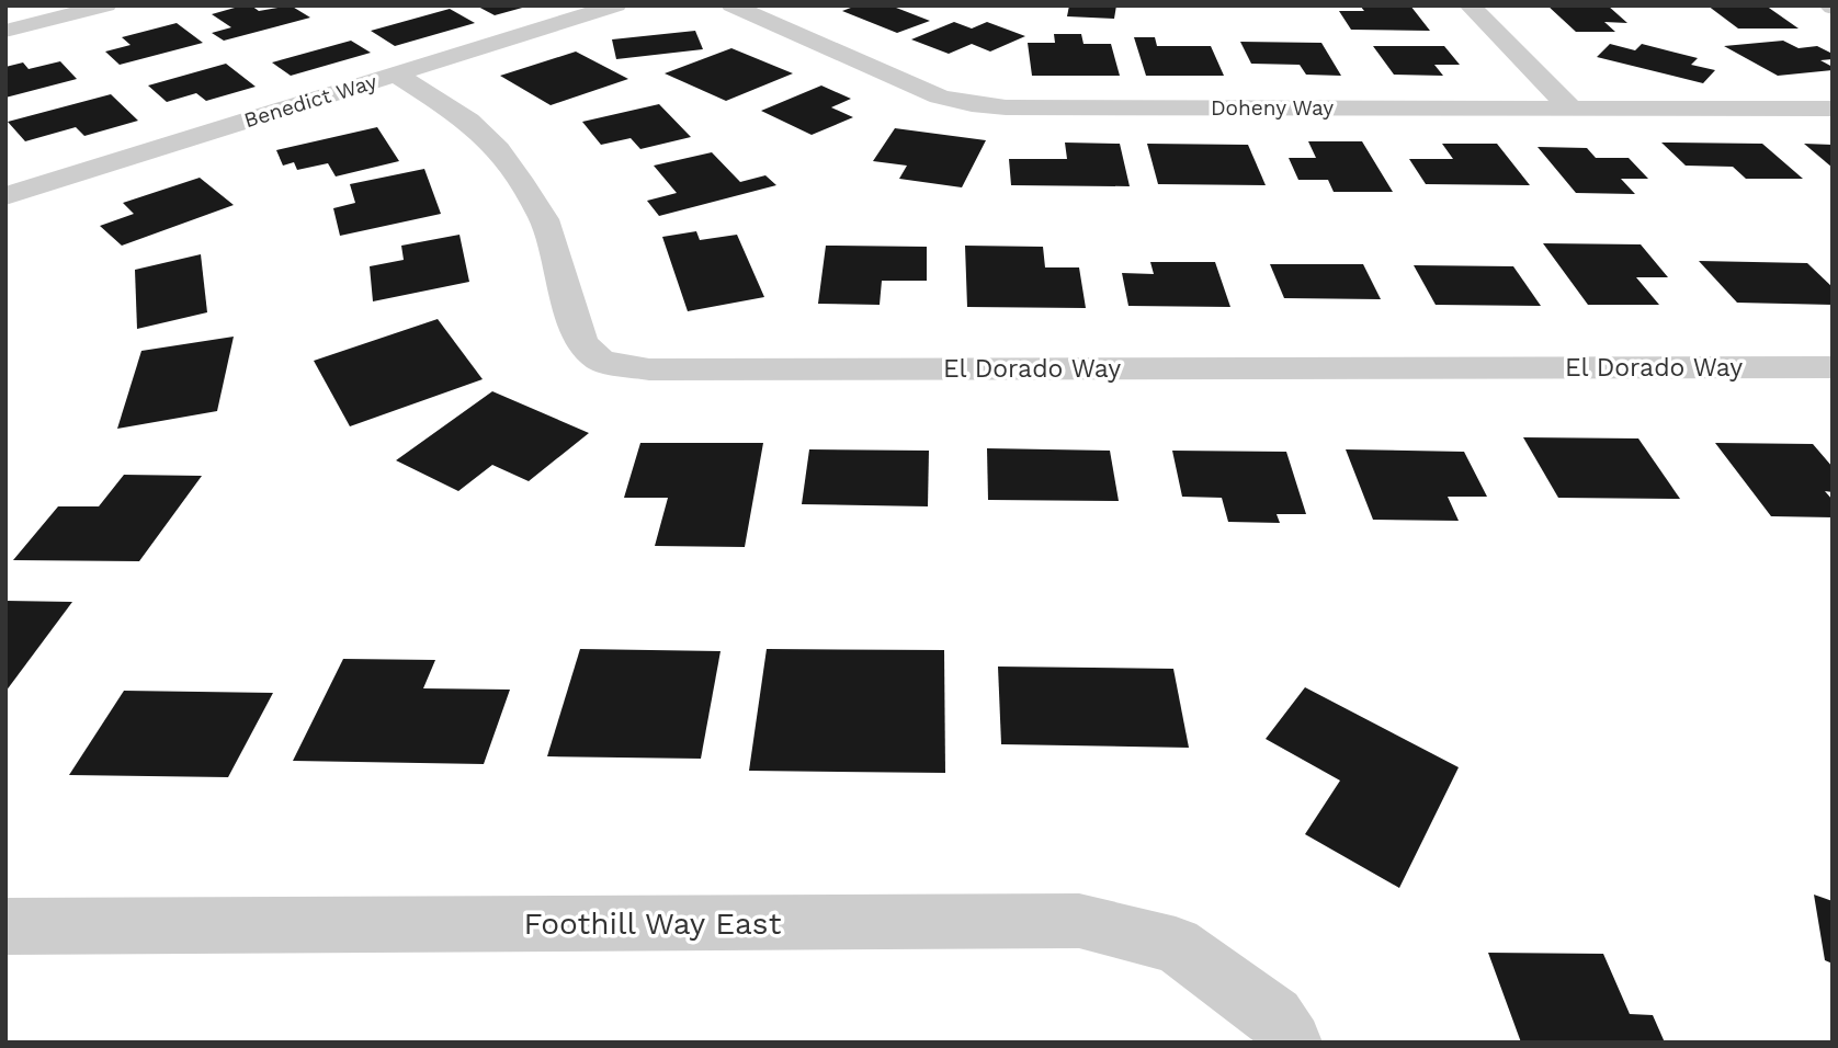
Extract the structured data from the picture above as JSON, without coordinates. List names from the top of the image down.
{
  "streets": {
    "street": [
      "Benedict Way",
      "Doheny Way",
      "El Dorado Way",
      "Foothill Way East"
    ]
  },
  "crossings": [
    ["Benedict Way", "El Dorado Way"]
  ]
}
